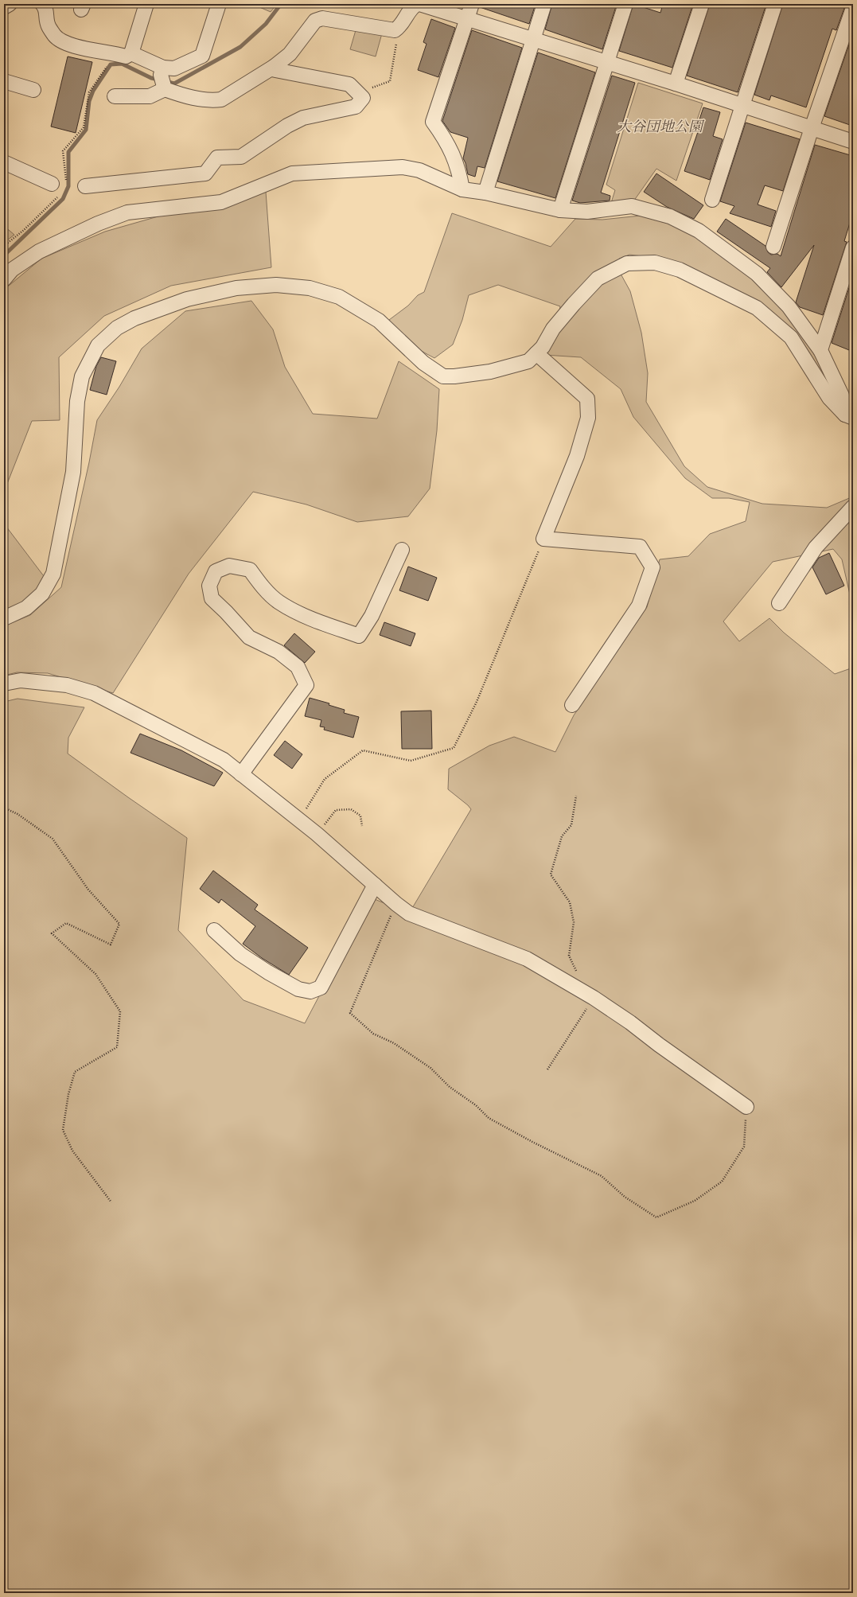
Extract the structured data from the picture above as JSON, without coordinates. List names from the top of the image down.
{
  "parks": ["大谷団地公園"]
}
